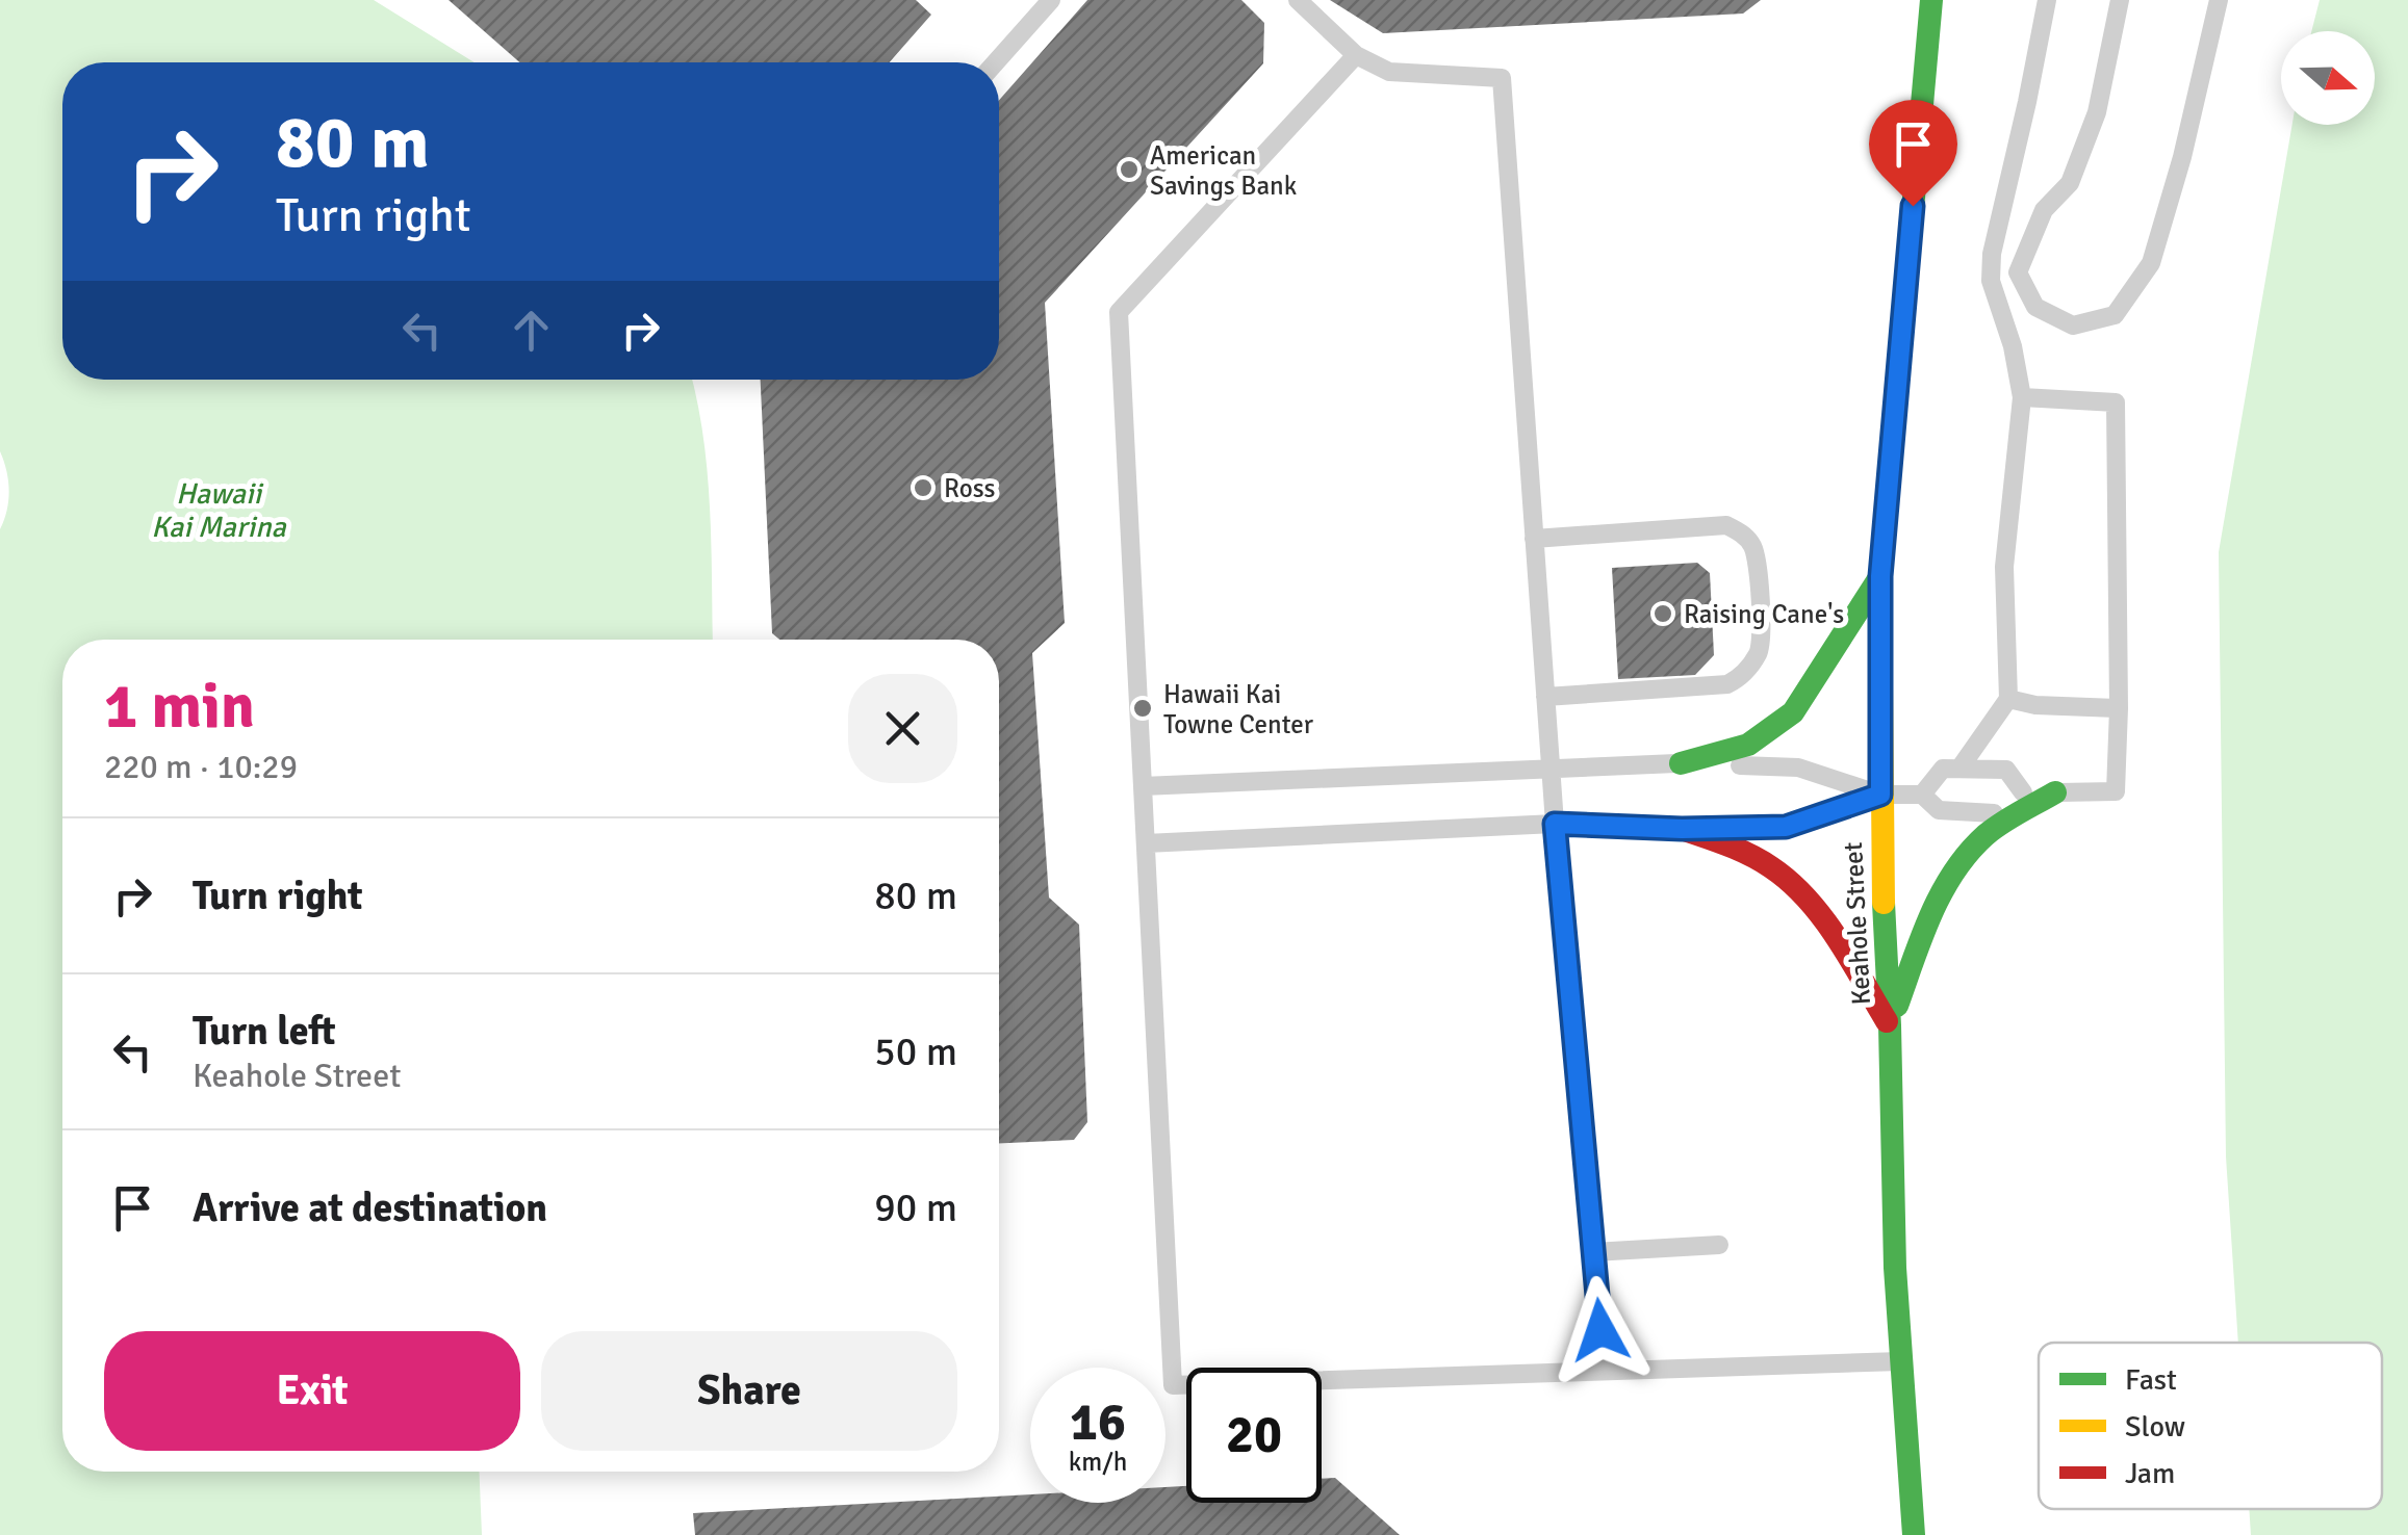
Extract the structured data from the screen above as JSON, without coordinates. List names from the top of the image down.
{
  "streets": {
    "main road": ["Keahole Street"]
  },
  "water": ["Hawaii Kai Marina"],
  "places": [
    "American Savings Bank",
    "Ross",
    "Raising Cane's",
    "Hawaii Kai Towne Center"
  ],
  "legend": ["Fast", "Slow", "Jam"],
  "north": "right",
  "page": {
    "turn": ["80 m", "Turn right"],
    "heading": ["1 min", "220 m · 10:29"],
    "list": [
      {
        "name": "Turn right",
        "value": "80 m"
      },
      {
        "name": "Turn left",
        "note": "Keahole Street",
        "value": "50 m"
      },
      {
        "name": "Arrive at destination",
        "value": "90 m"
      }
    ],
    "buttons": ["Exit", "Share"],
    "speed": "16 km/h",
    "limit": "20"
  }
}
